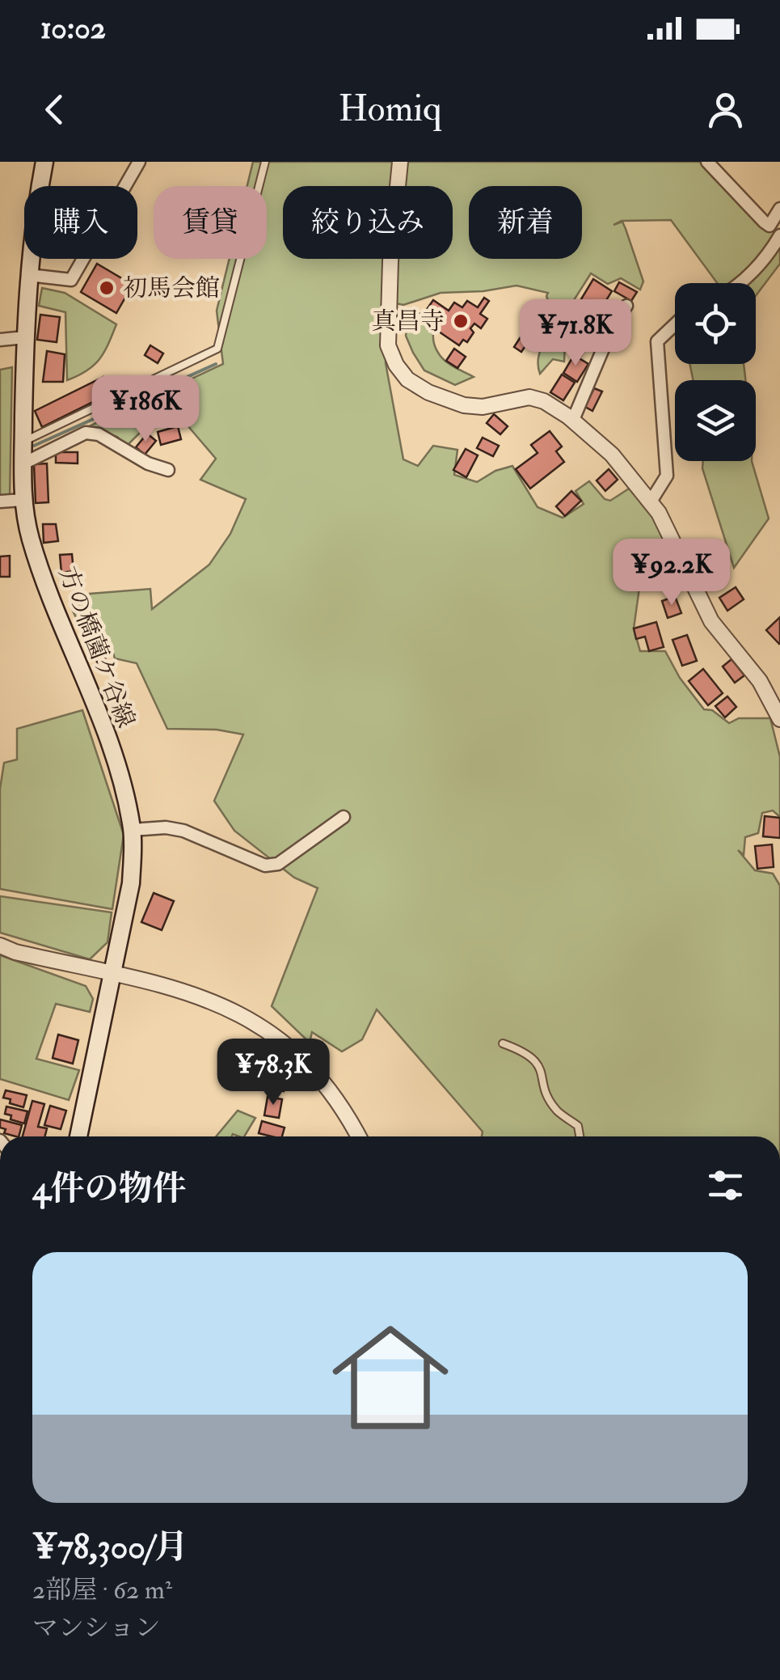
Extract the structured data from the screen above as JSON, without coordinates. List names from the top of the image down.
{
  "streets": {
    "main road": ["方の橋薗ケ谷線"]
  },
  "places": ["初馬会館", "真昌寺"],
  "page": {
    "status": "10:02",
    "header": "Homiq",
    "chip": [
      "購入",
      "賃貸",
      "絞り込み",
      "新着"
    ],
    "price": [
      "¥71.8K",
      "¥186K",
      "¥92.2K",
      "¥78.3K"
    ],
    "heading": "4件の物件",
    "list": [
      {
        "name": "¥78,300/月",
        "note": "2部屋 · 62 m² · マンション"
      }
    ]
  }
}
